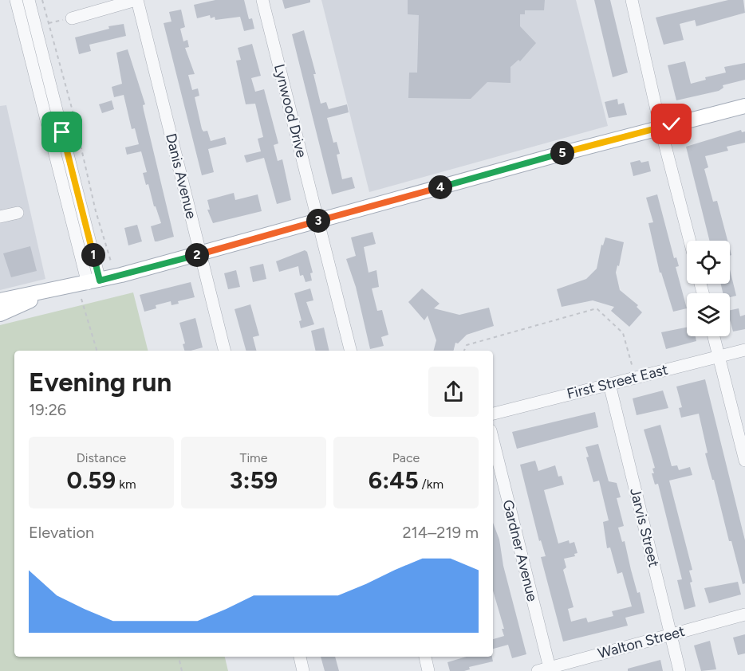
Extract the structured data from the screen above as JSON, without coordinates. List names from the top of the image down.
{
  "streets": {
    "street": [
      "Lynwood Drive",
      "Danis Avenue",
      "First Street East",
      "Jarvis Street",
      "Gardner Avenue",
      "Walton Street"
    ]
  },
  "crossings": [
    ["First Street East", "Jarvis Street"],
    ["Jarvis Street", "Walton Street"],
    ["Gardner Avenue", "Walton Street"]
  ],
  "page": {
    "pins": [
      "5",
      "4",
      "3",
      "1",
      "2"
    ],
    "heading": ["Evening run", "19:26"],
    "stats": [
      ["Distance", "0.59 km"],
      ["Time", "3:59"],
      ["Pace", "6:45 /km"]
    ],
    "chart": ["Elevation", "214–219 m"]
  }
}
